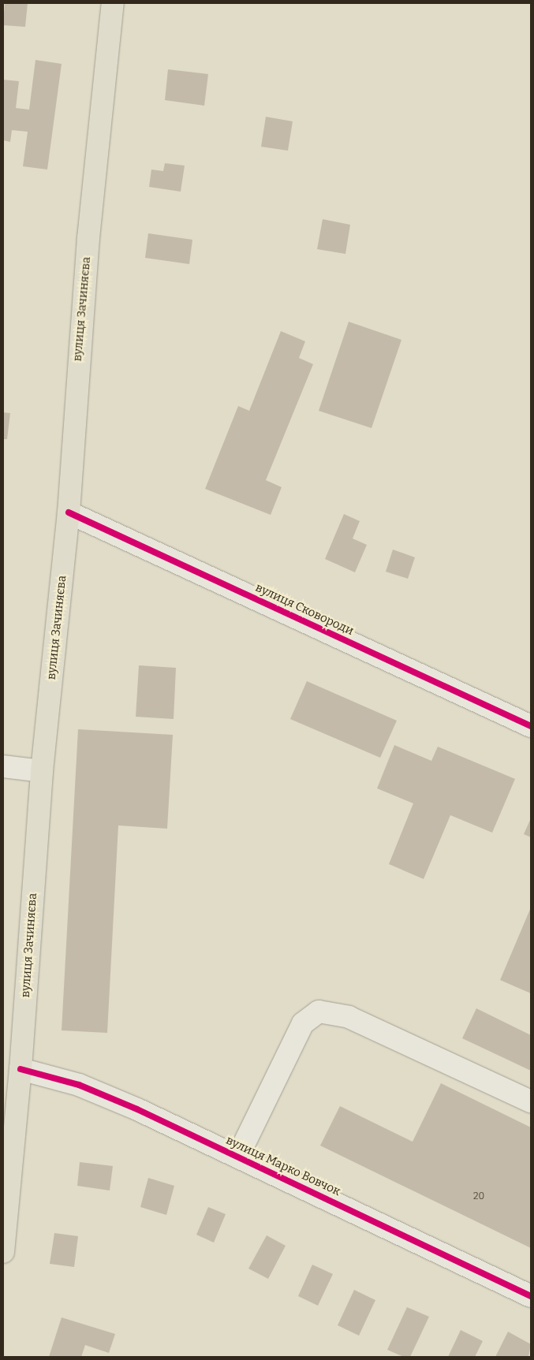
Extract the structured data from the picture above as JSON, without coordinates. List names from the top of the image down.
{
  "streets": {
    "main road": ["вулиця Зачиняєва"],
    "street": ["вулиця Сковороди", "вулиця Марко Вовчок"]
  },
  "crossings": [
    ["вулиця Зачиняєва", "вулиця Сковороди"],
    ["вулиця Зачиняєва", "вулиця Марко Вовчок"]
  ],
  "house_numbers": ["20"]
}
